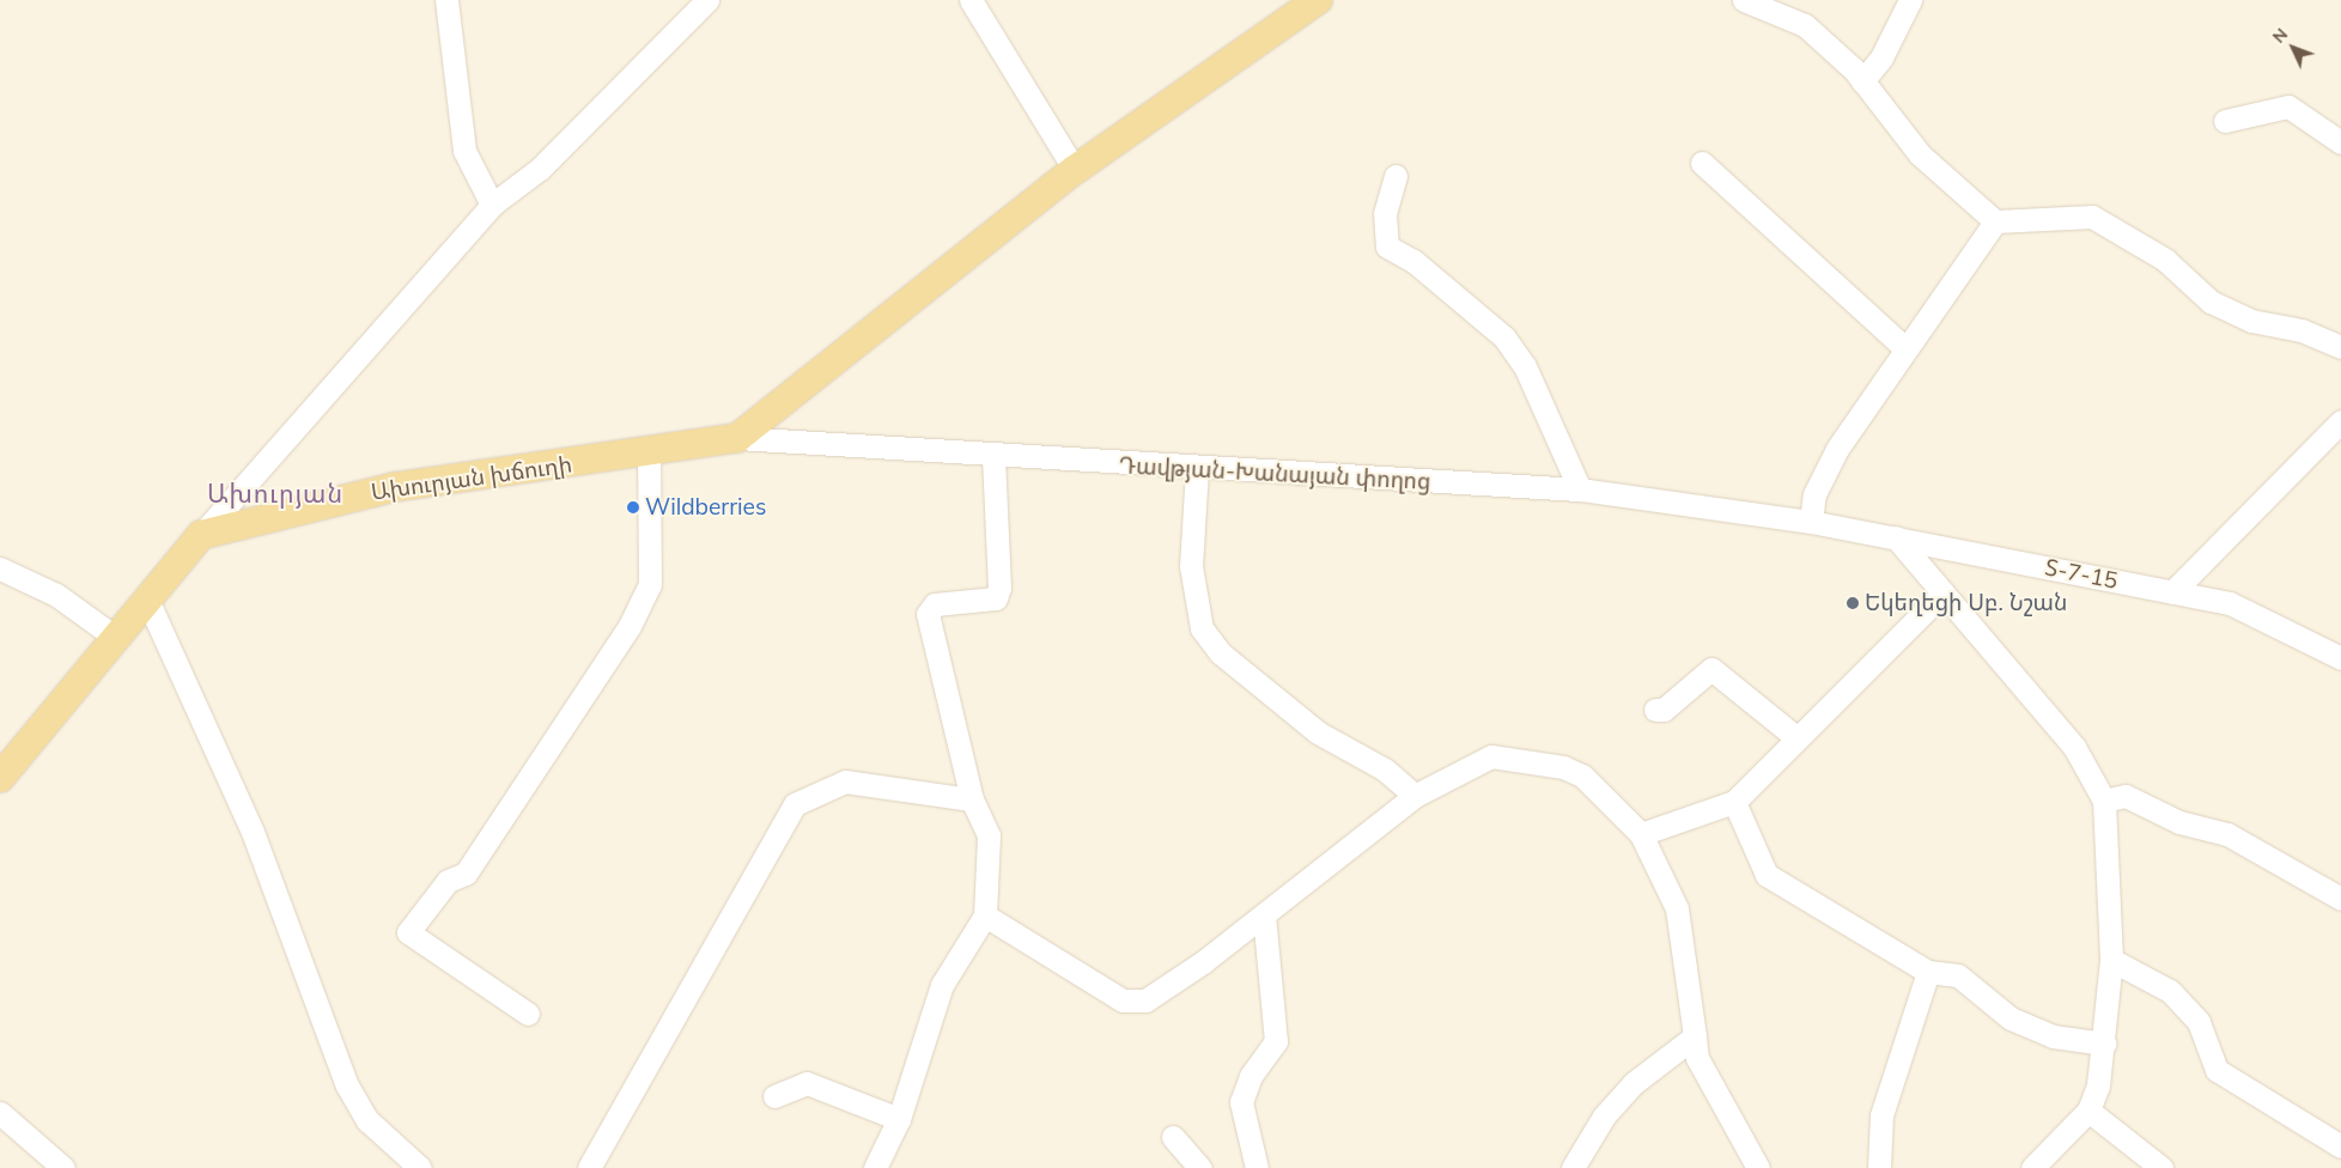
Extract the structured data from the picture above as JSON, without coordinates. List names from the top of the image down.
{
  "streets": {
    "main road": ["Ախուրյան խճուղի"],
    "street": ["Դավթյան-Խանայան փողոց", "Տ-7-15"]
  },
  "crossings": [
    ["Դավթյան-Խանայան փողոց", "Ախուրյան խճուղի"],
    ["Դավթյան-Խանայան փողոց", "Տ-7-15"]
  ],
  "districts": ["Ախուրյան"],
  "places": ["Wildberries", "Եկեղեցի Սբ. Նշան"],
  "north": "top left"
}
